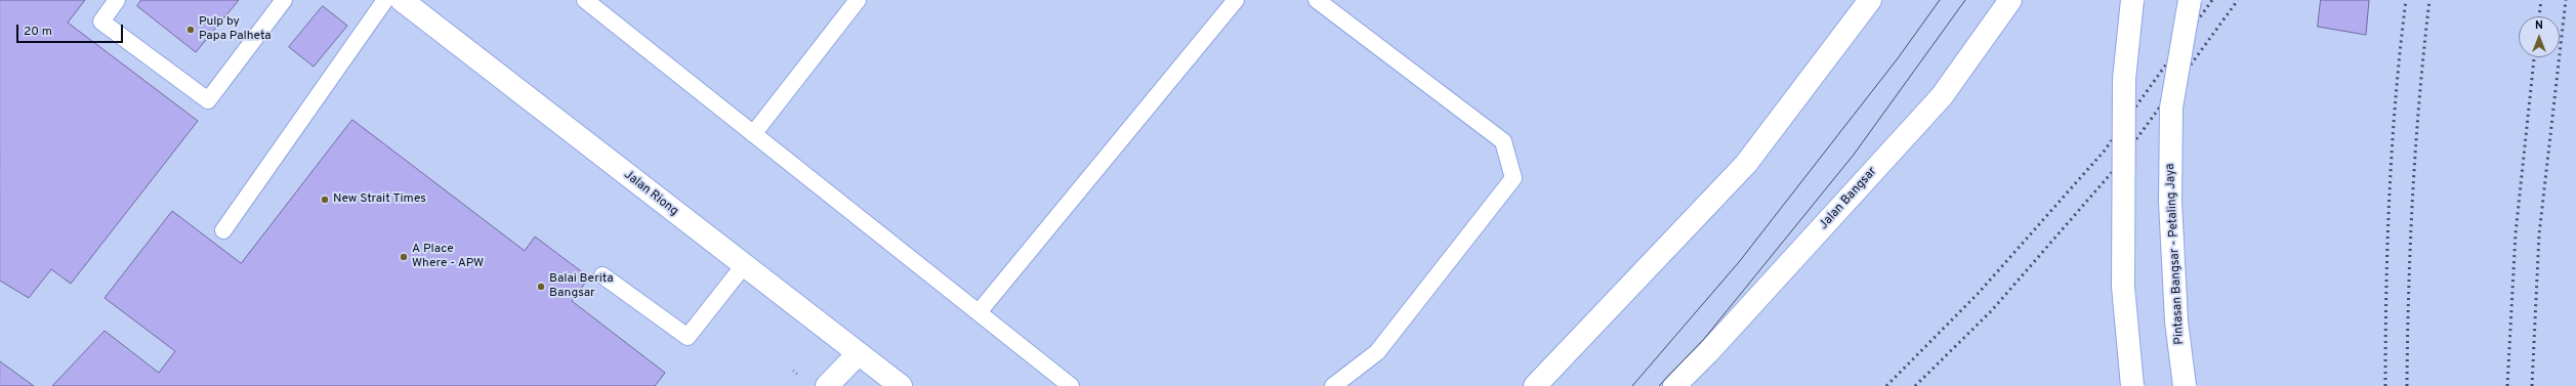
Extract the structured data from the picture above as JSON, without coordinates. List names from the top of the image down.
{
  "streets": {
    "main road": ["Jalan Riong", "Jalan Bangsar", "Pintasan Bangsar - Petaling Jaya"]
  },
  "places": [
    "Pulp by Papa Palheta",
    "New Strait Times",
    "A Place Where - APW",
    "Balai Berita Bangsar"
  ],
  "scale_bar": "20 m",
  "north": "top"
}
